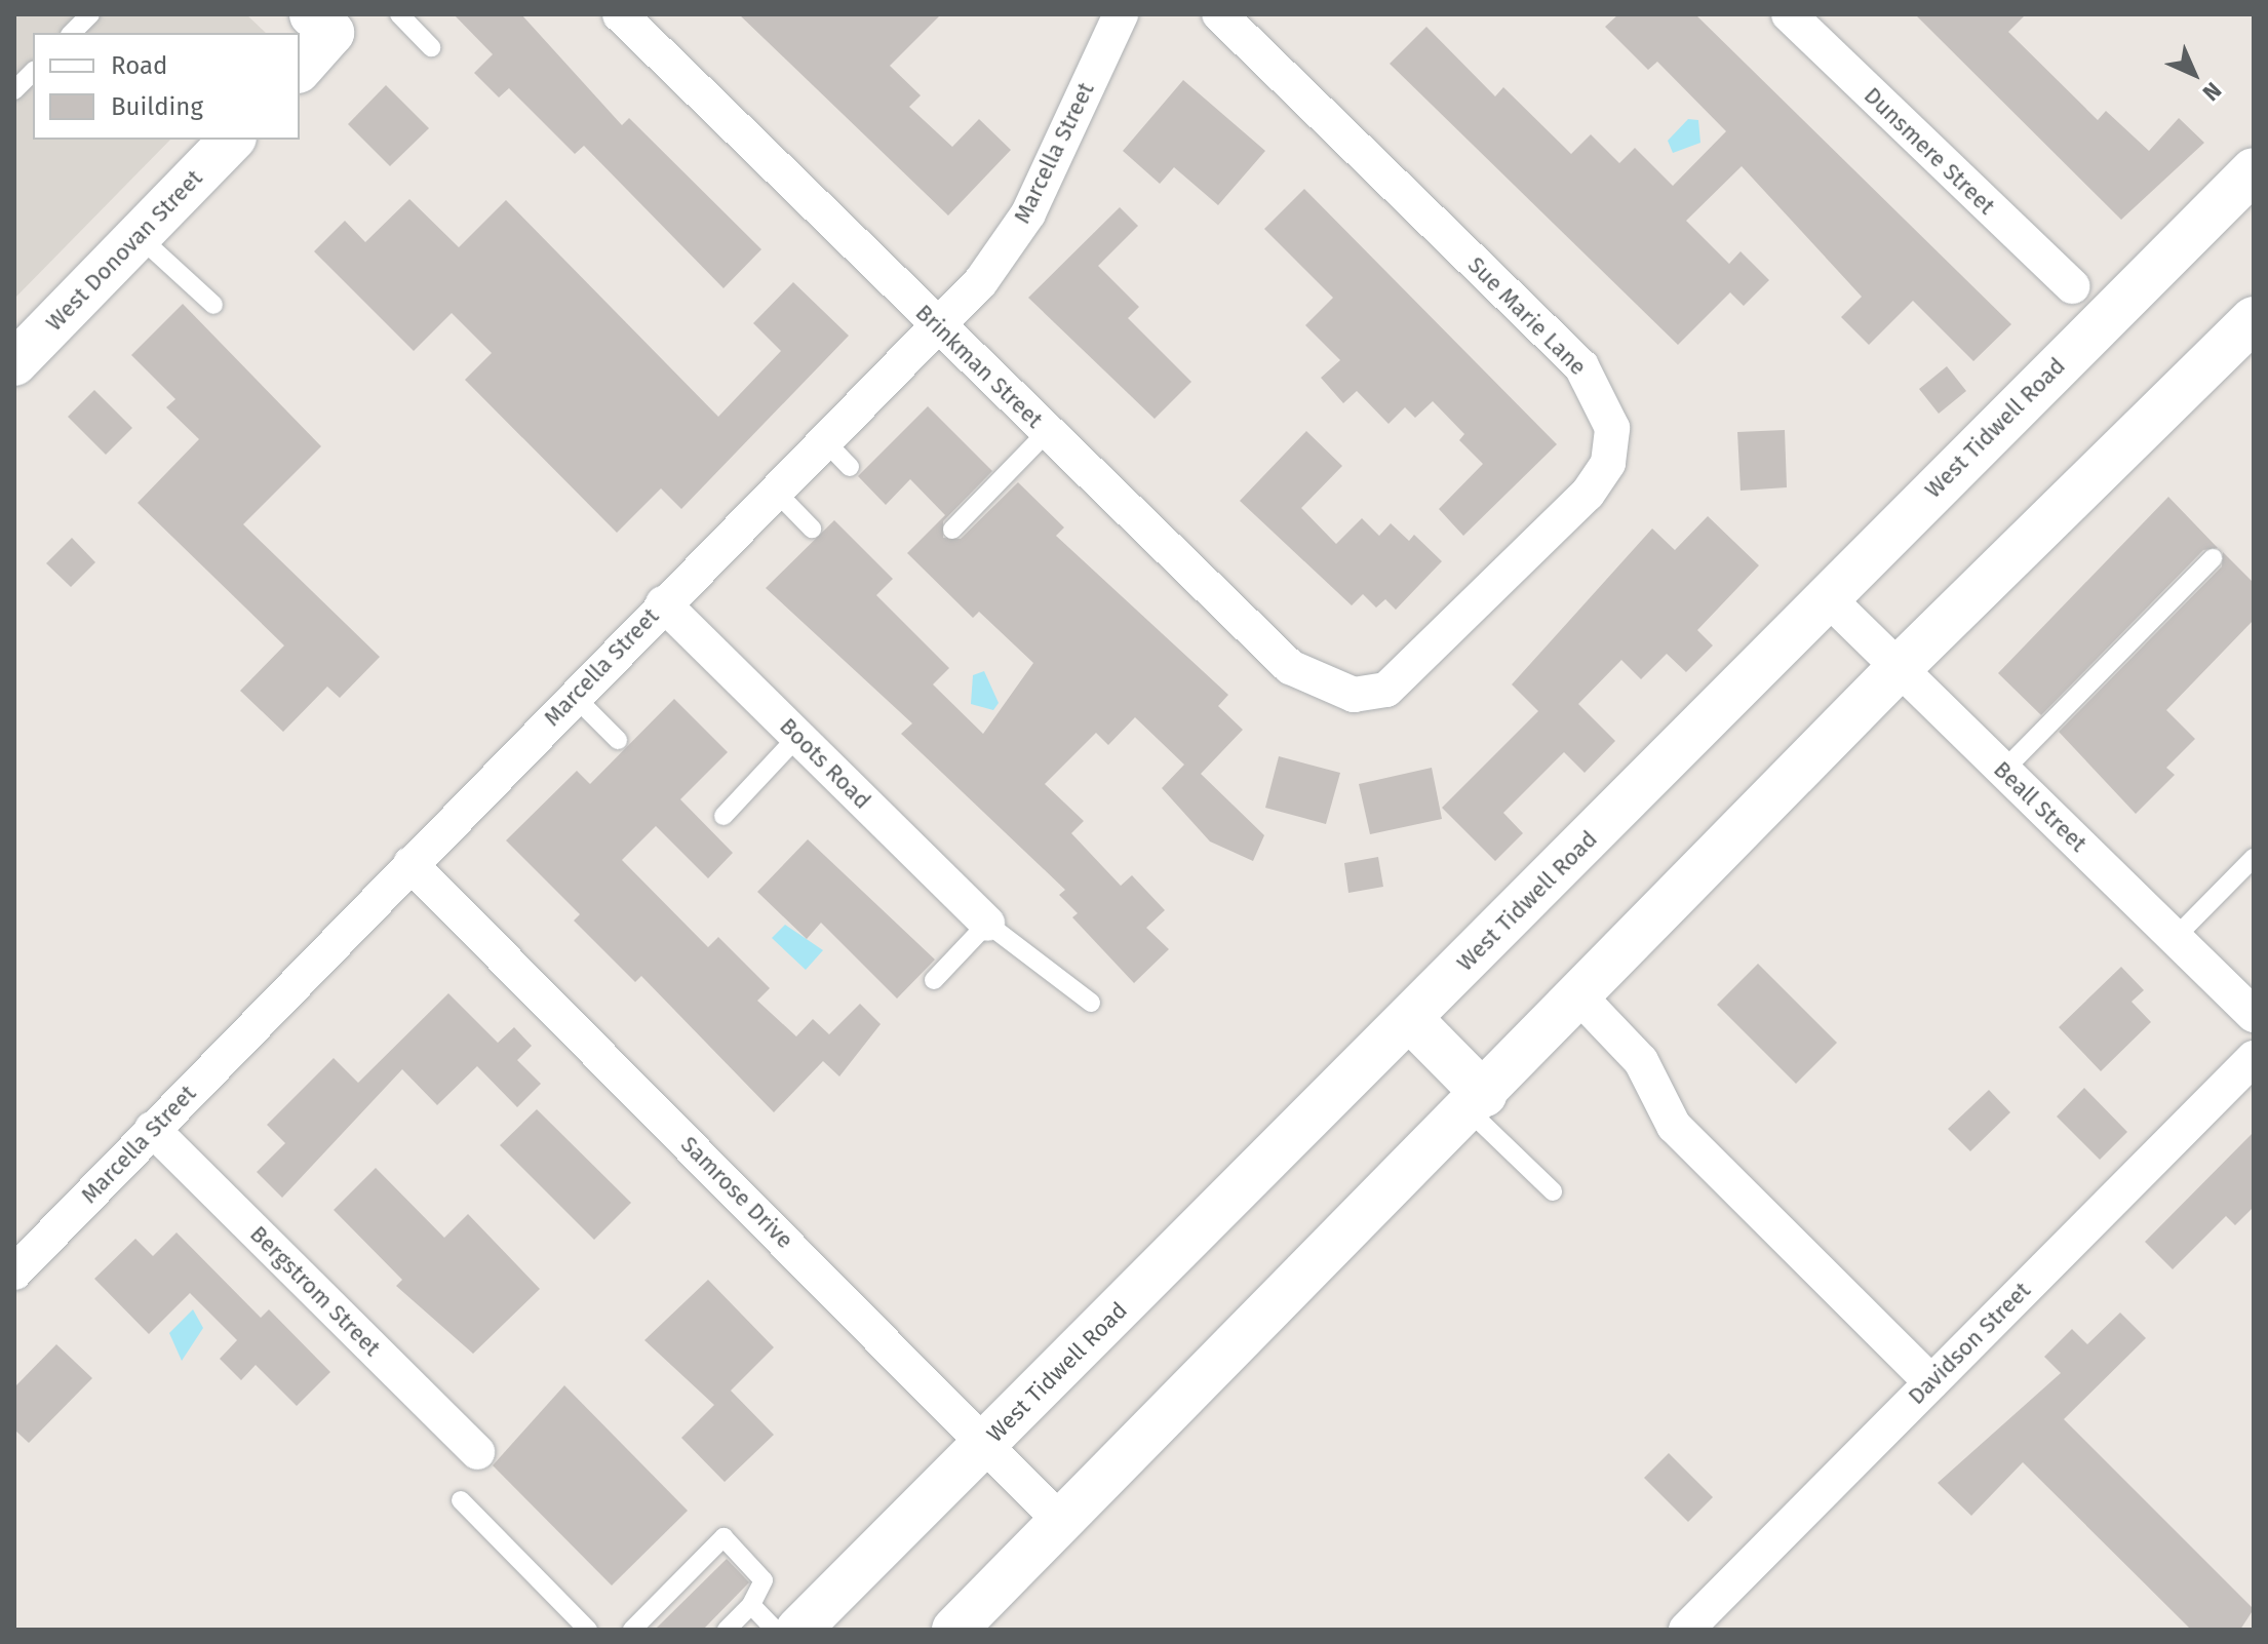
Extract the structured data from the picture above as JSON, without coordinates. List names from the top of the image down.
{
  "streets": {
    "main road": ["West Donovan Street", "West Tidwell Road"],
    "street": [
      "Dunsmere Street",
      "Marcella Street",
      "Sue Marie Lane",
      "Brinkman Street",
      "Boots Road",
      "Beall Street",
      "Samrose Drive",
      "Bergstrom Street",
      "Davidson Street"
    ]
  },
  "crossings": [
    ["Marcella Street", "Brinkman Street"],
    ["Marcella Street", "Boots Road"],
    ["Marcella Street", "Samrose Drive"],
    ["Marcella Street", "Bergstrom Street"],
    ["Sue Marie Lane", "Brinkman Street"],
    ["West Tidwell Road", "Beall Street"],
    ["West Tidwell Road", "Samrose Drive"]
  ],
  "legend": ["Road", "Building"],
  "north": "bottom right"
}
